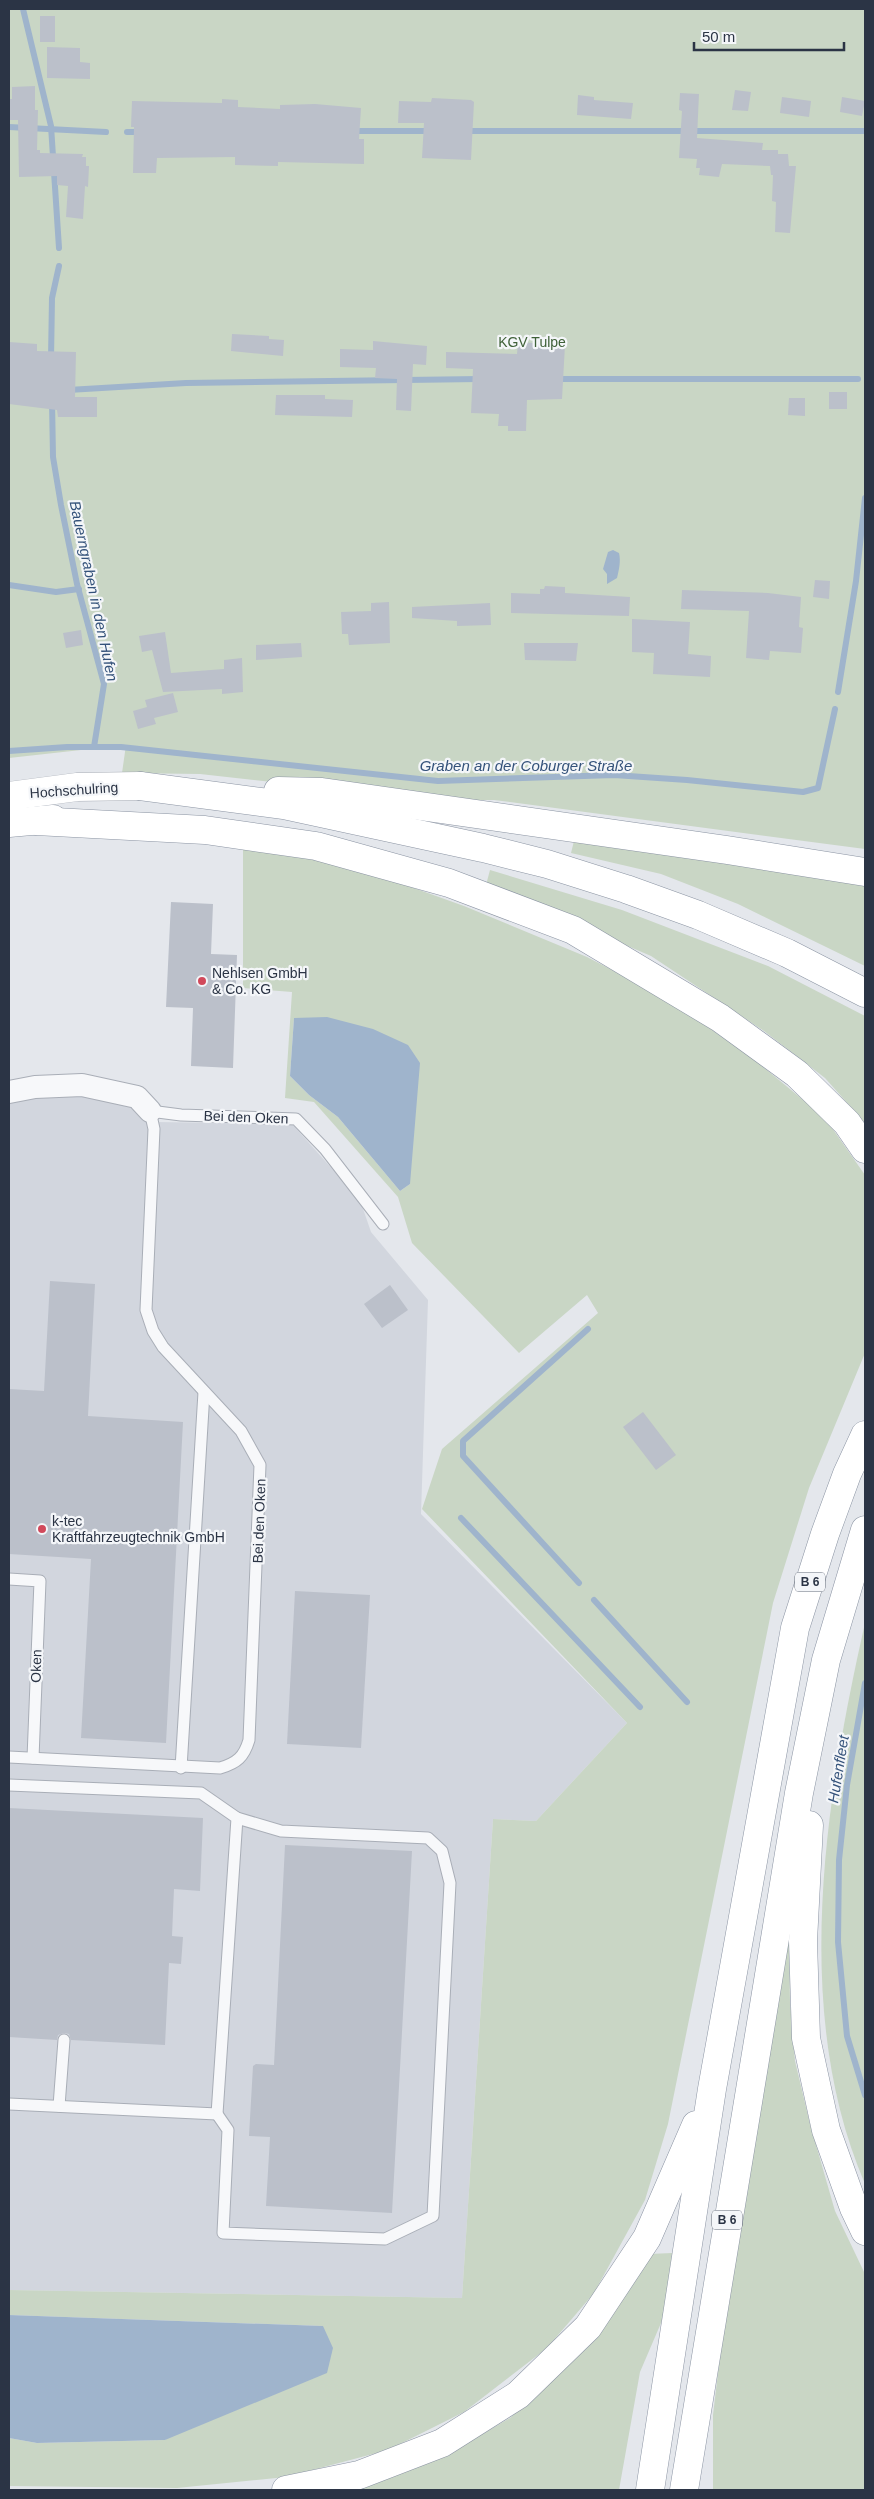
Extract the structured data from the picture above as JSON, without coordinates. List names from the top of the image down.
{
  "streets": {
    "main road": ["Hochschulring", "B 6"],
    "street": ["Bei den Oken"],
    "lane": ["Oken"]
  },
  "crossings": [
    ["Bei den Oken", "Oken"]
  ],
  "water": ["Bauerngraben in den Hufen", "Graben an der Coburger Straße", "Hufenfleet"],
  "parks": ["KGV Tulpe"],
  "places": ["Nehlsen GmbH & Co. KG", "k-tec Kraftfahrzeugtechnik GmbH"],
  "scale_bar": "50 m"
}
